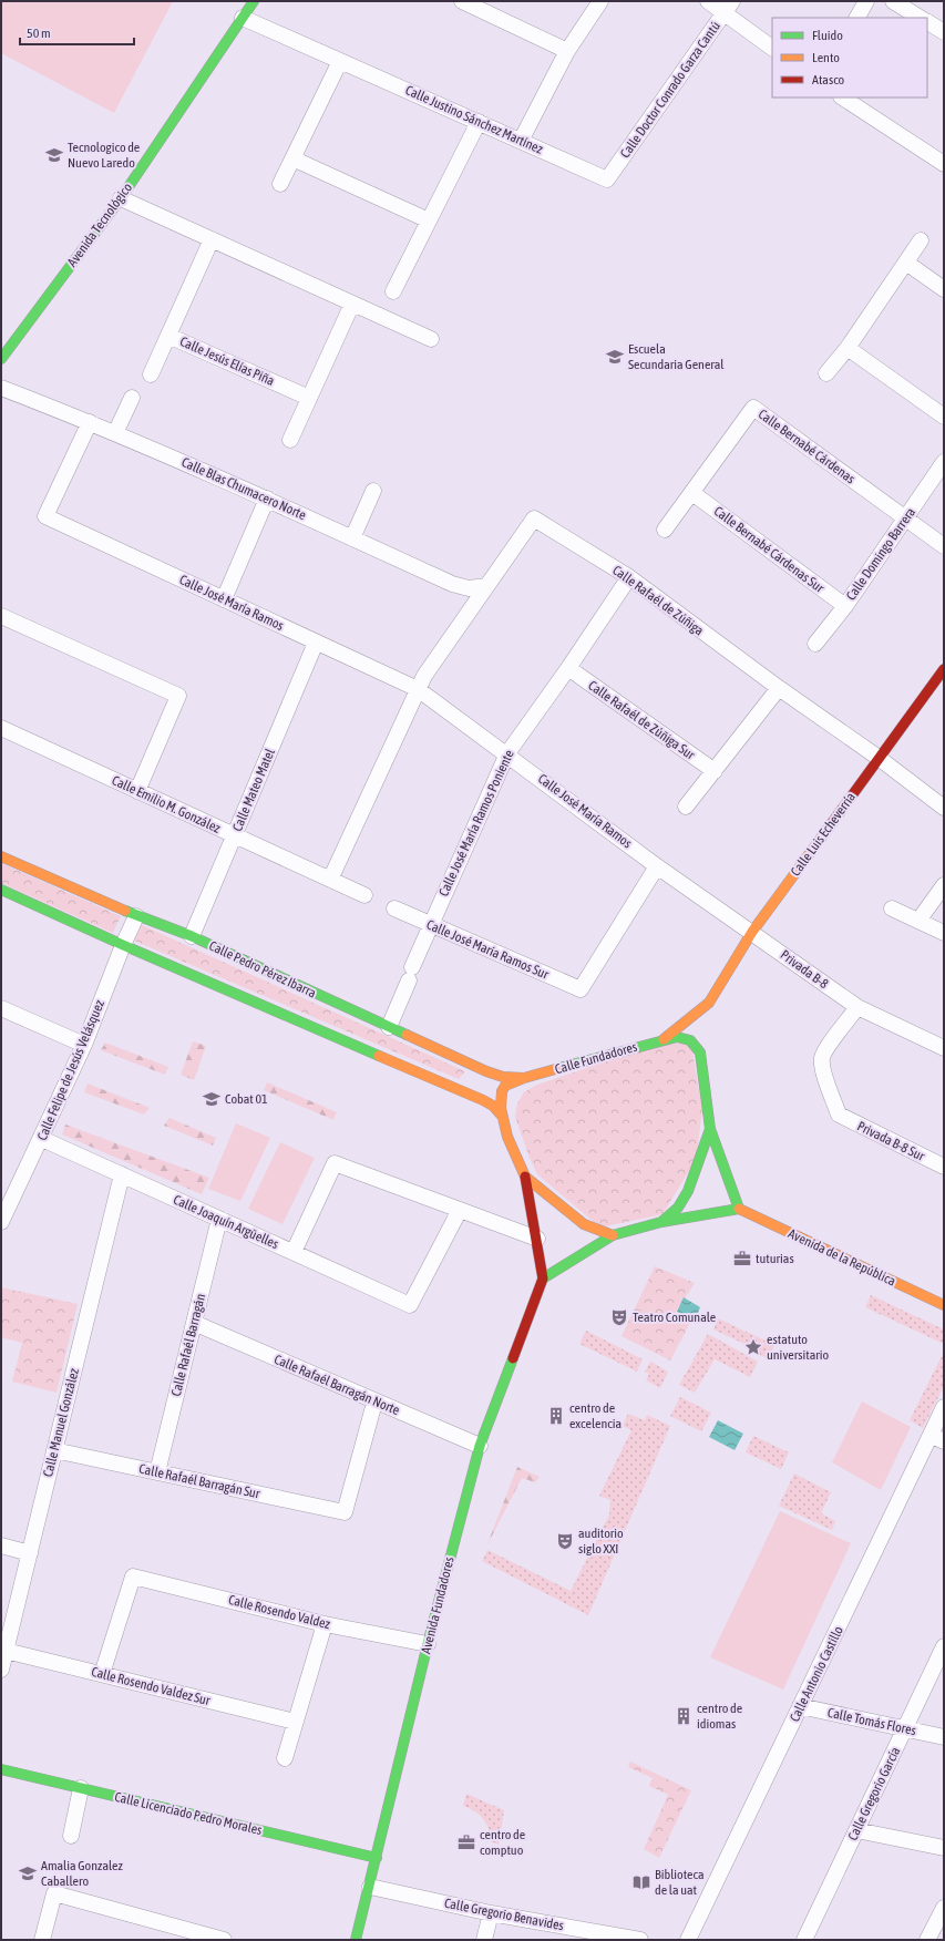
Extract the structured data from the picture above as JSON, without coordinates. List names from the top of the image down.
{
  "streets": {
    "street": [
      "Calle Doctor Conrado Garza Cantú",
      "Calle Justino Sánchez Martínez",
      "Avenida Tecnológico",
      "Calle Jesús Elías Piña",
      "Calle Bernabé Cárdenas",
      "Calle Blas Chumacero Norte",
      "Calle Bernabé Cárdenas Sur",
      "Calle Domingo Barrera",
      "Calle Rafaél de Zúñiga",
      "Calle José María Ramos",
      "Calle Rafaél de Zúñiga Sur",
      "Calle Mateo Matel",
      "Calle Emilio M. González",
      "Calle José María Ramos Poniente",
      "Calle Luis Echeverría",
      "Calle José María Ramos Sur",
      "Calle Pedro Pérez Ibarra",
      "Privada B-8",
      "Calle Fundadores",
      "Calle Felipe de Jesús Velásquez",
      "Privada B-8 Sur",
      "Calle Joaquín Argüelles",
      "Avenida de la República",
      "Calle Rafaél Barragán",
      "Calle Rafaél Barragán Norte",
      "Calle Manuel González",
      "Calle Rafaél Barragán Sur",
      "Avenida Fundadores",
      "Calle Rosendo Valdez",
      "Calle Antonio Castillo",
      "Calle Rosendo Valdez Sur",
      "Calle Tomás Flores",
      "Calle Gregorio García",
      "Calle Licenciado Pedro Morales",
      "Calle Gregorio Benavides"
    ]
  },
  "crossings": [
    ["Calle Doctor Conrado Garza Cantú", "Calle Justino Sánchez Martínez"],
    ["Calle Justino Sánchez Martínez", "Avenida Tecnológico"],
    ["Calle Bernabé Cárdenas", "Calle Bernabé Cárdenas Sur"],
    ["Calle Bernabé Cárdenas", "Calle Domingo Barrera"],
    ["Calle Blas Chumacero Norte", "Calle Rafaél de Zúñiga"],
    ["Calle Blas Chumacero Norte", "Calle José María Ramos"],
    ["Calle Bernabé Cárdenas Sur", "Calle Domingo Barrera"],
    ["Calle Rafaél de Zúñiga", "Calle José María Ramos Poniente"],
    ["Calle Rafaél de Zúñiga", "Calle Luis Echeverría"],
    ["Calle José María Ramos", "Calle Mateo Matel"],
    ["Calle José María Ramos", "Calle José María Ramos Poniente"],
    ["Calle José María Ramos", "Calle Luis Echeverría"],
    ["Calle José María Ramos", "Calle José María Ramos Sur"],
    ["Calle José María Ramos", "Privada B-8"],
    ["Calle Rafaél de Zúñiga Sur", "Calle José María Ramos Poniente"],
    ["Calle Mateo Matel", "Calle Emilio M. González"],
    ["Calle Mateo Matel", "Calle Pedro Pérez Ibarra"],
    ["Calle José María Ramos Poniente", "Calle José María Ramos Sur"],
    ["Calle José María Ramos Poniente", "Calle Pedro Pérez Ibarra"],
    ["Calle Luis Echeverría", "Privada B-8"],
    ["Calle Luis Echeverría", "Calle Fundadores"],
    ["Calle Pedro Pérez Ibarra", "Calle Fundadores"],
    ["Calle Pedro Pérez Ibarra", "Calle Felipe de Jesús Velásquez"],
    ["Privada B-8", "Privada B-8 Sur"],
    ["Calle Fundadores", "Avenida Fundadores"],
    ["Calle Felipe de Jesús Velásquez", "Calle Joaquín Argüelles"],
    ["Calle Joaquín Argüelles", "Calle Rafaél Barragán"],
    ["Calle Joaquín Argüelles", "Calle Manuel González"],
    ["Calle Rafaél Barragán", "Calle Rafaél Barragán Norte"],
    ["Calle Rafaél Barragán", "Calle Rafaél Barragán Sur"],
    ["Calle Rafaél Barragán Norte", "Calle Rafaél Barragán Sur"],
    ["Calle Rafaél Barragán Norte", "Avenida Fundadores"],
    ["Calle Manuel González", "Calle Rafaél Barragán Sur"],
    ["Calle Manuel González", "Calle Rosendo Valdez Sur"],
    ["Avenida Fundadores", "Calle Rosendo Valdez"],
    ["Avenida Fundadores", "Calle Licenciado Pedro Morales"],
    ["Avenida Fundadores", "Calle Gregorio Benavides"],
    ["Calle Rosendo Valdez", "Calle Rosendo Valdez Sur"],
    ["Calle Antonio Castillo", "Calle Tomás Flores"],
    ["Calle Tomás Flores", "Calle Gregorio García"]
  ],
  "places": {
    "school or university": [
      "Tecnologico de Nuevo Laredo",
      "Escuela Secundaria General",
      "Cobat 01",
      "Amalia Gonzalez Caballero"
    ],
    "office": ["tuturias", "centro de comptuo"],
    "theatre": ["Teatro Comunale", "auditorio siglo XXI"],
    "place": ["estatuto universitario"],
    "building": ["centro de excelencia", "centro de idiomas"],
    "library": ["Biblioteca de la uat"]
  },
  "legend": ["Fluido", "Lento", "Atasco"],
  "scale_bar": "50 m"
}
